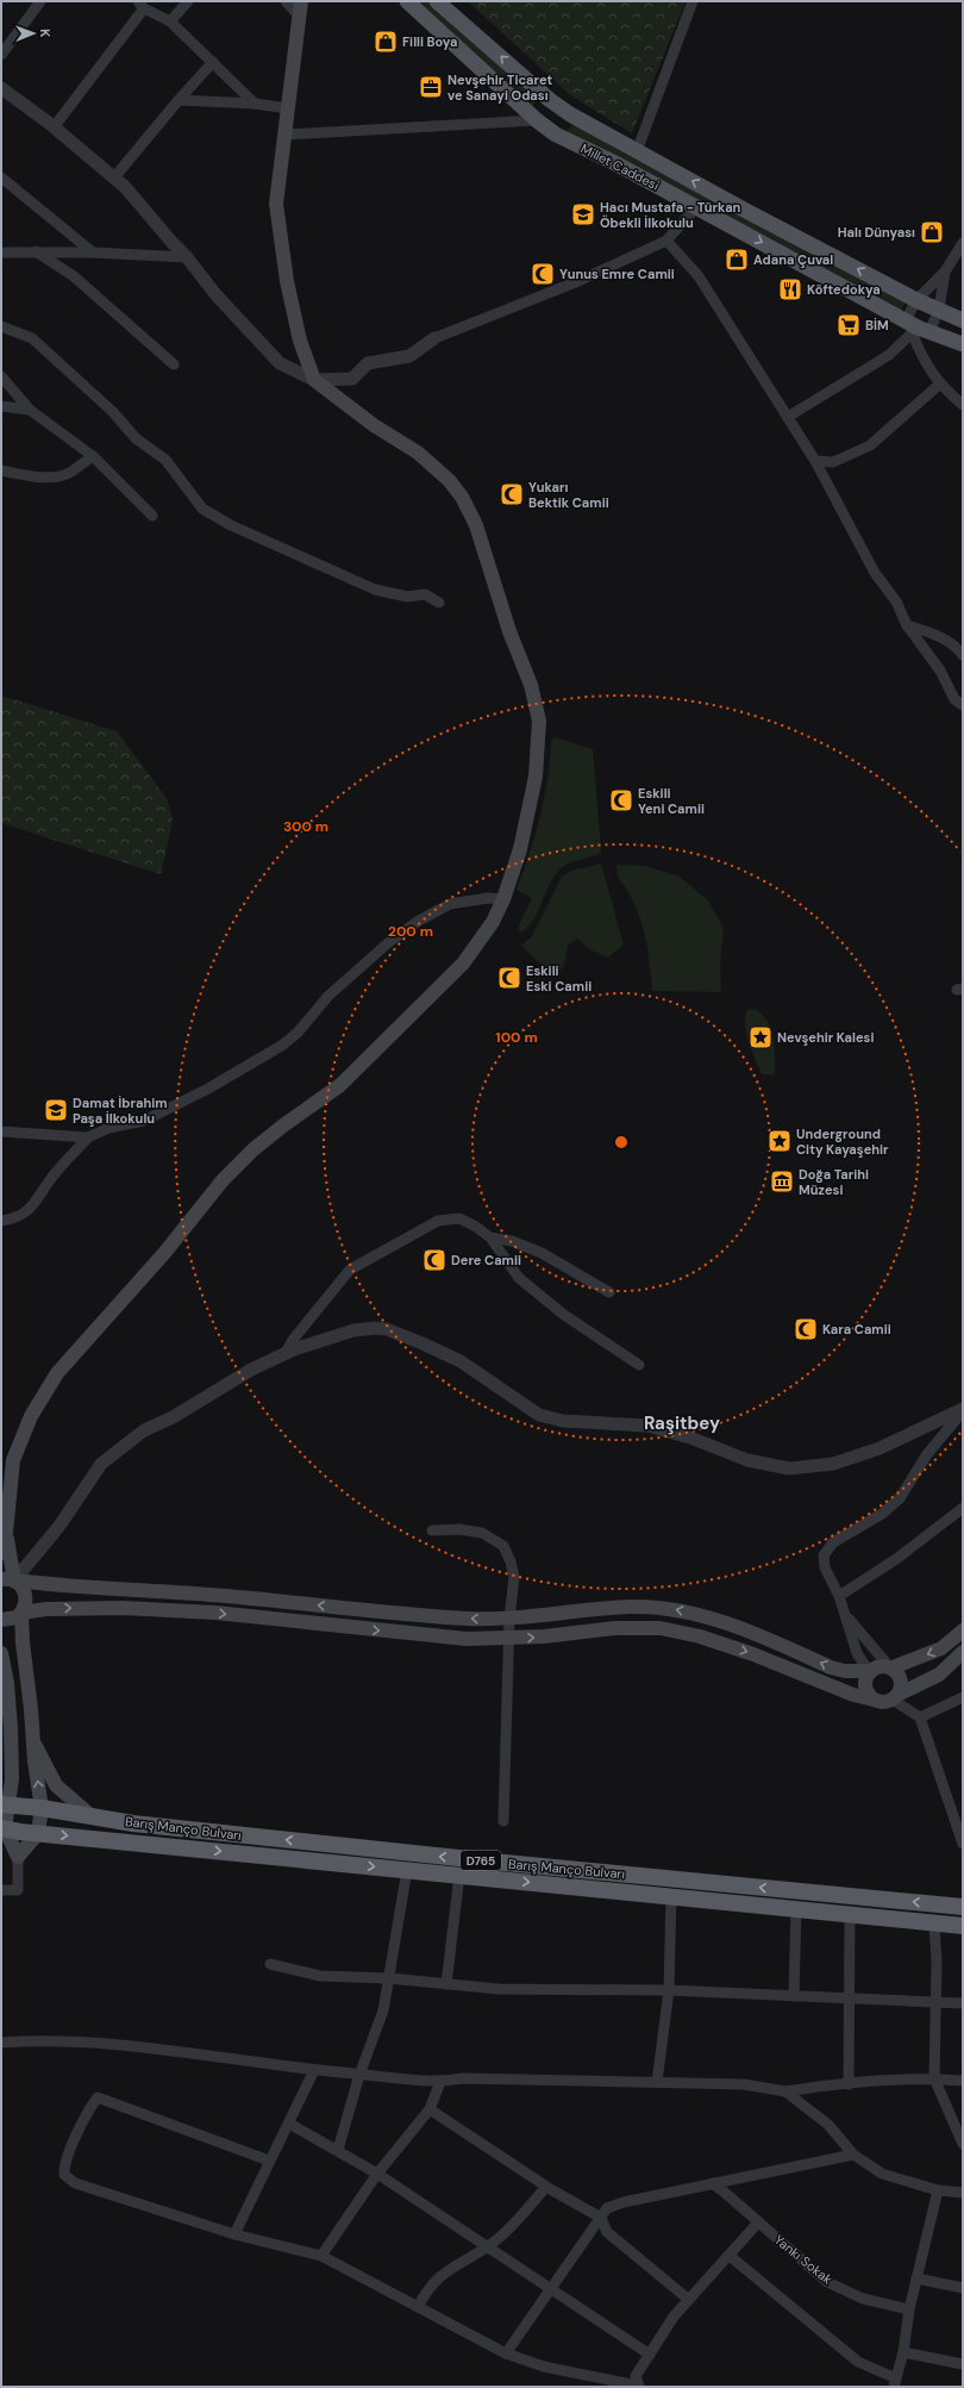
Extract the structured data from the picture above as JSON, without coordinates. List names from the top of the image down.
{
  "streets": {
    "highway": ["Barış Manço Bulvarı", "D765"],
    "main road": ["Millet Caddesi"],
    "street": ["Yankı Sokak"]
  },
  "districts": ["Raşitbey"],
  "places": {
    "shop": ["Filli Boya", "Halı Dünyası", "Adana Çuval"],
    "office": ["Nevşehir Ticaret ve Sanayi Odası"],
    "school or university": ["Hacı Mustafa - Türkan Öbekli İlkokulu", "Damat İbrahim Paşa İlkokulu"],
    "mosque": [
      "Yunus Emre Camii",
      "Yukarı Bektik Camii",
      "Eskili Yeni Camii",
      "Eskili Eski Camii",
      "Dere Camii",
      "Kara Camii"
    ],
    "restaurant": ["Köftedokya"],
    "supermarket": ["BİM"],
    "place": ["Nevşehir Kalesi", "Underground City Kayaşehir"],
    "museum": ["Doğa Tarihi Müzesi"]
  },
  "north": "right",
  "rings": ["300 m", "200 m", "100 m"]
}
